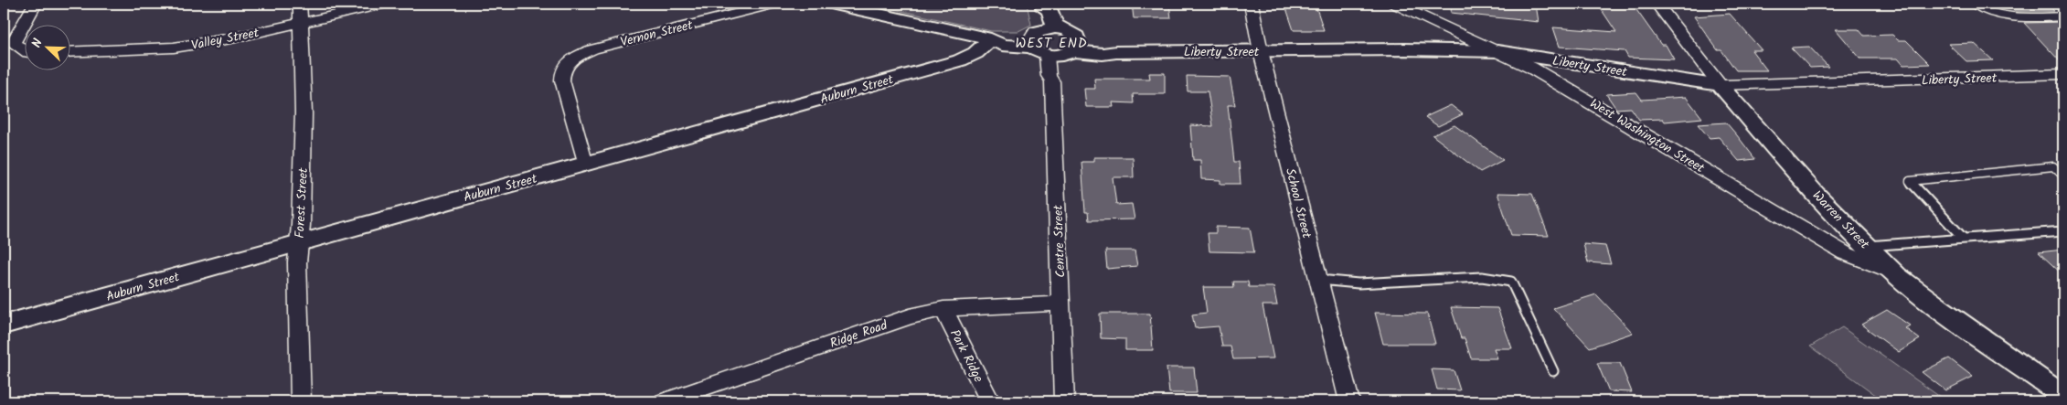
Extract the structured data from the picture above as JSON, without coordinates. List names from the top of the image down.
{
  "streets": {
    "street": [
      "Vernon Street",
      "Valley Street",
      "Liberty Street",
      "Auburn Street",
      "West Washington Street",
      "Forest Street",
      "School Street",
      "Warren Street",
      "Centre Street",
      "Ridge Road",
      "Park Ridge"
    ]
  },
  "crossings": [
    ["Vernon Street", "Auburn Street"],
    ["Valley Street", "Forest Street"],
    ["Liberty Street", "Auburn Street"],
    ["Liberty Street", "West Washington Street"],
    ["Liberty Street", "School Street"],
    ["Liberty Street", "Warren Street"],
    ["Liberty Street", "Centre Street"],
    ["Auburn Street", "Forest Street"],
    ["West Washington Street", "Warren Street"],
    ["Centre Street", "Ridge Road"],
    ["Ridge Road", "Park Ridge"]
  ],
  "districts": ["WEST END"],
  "north": "top left"
}
